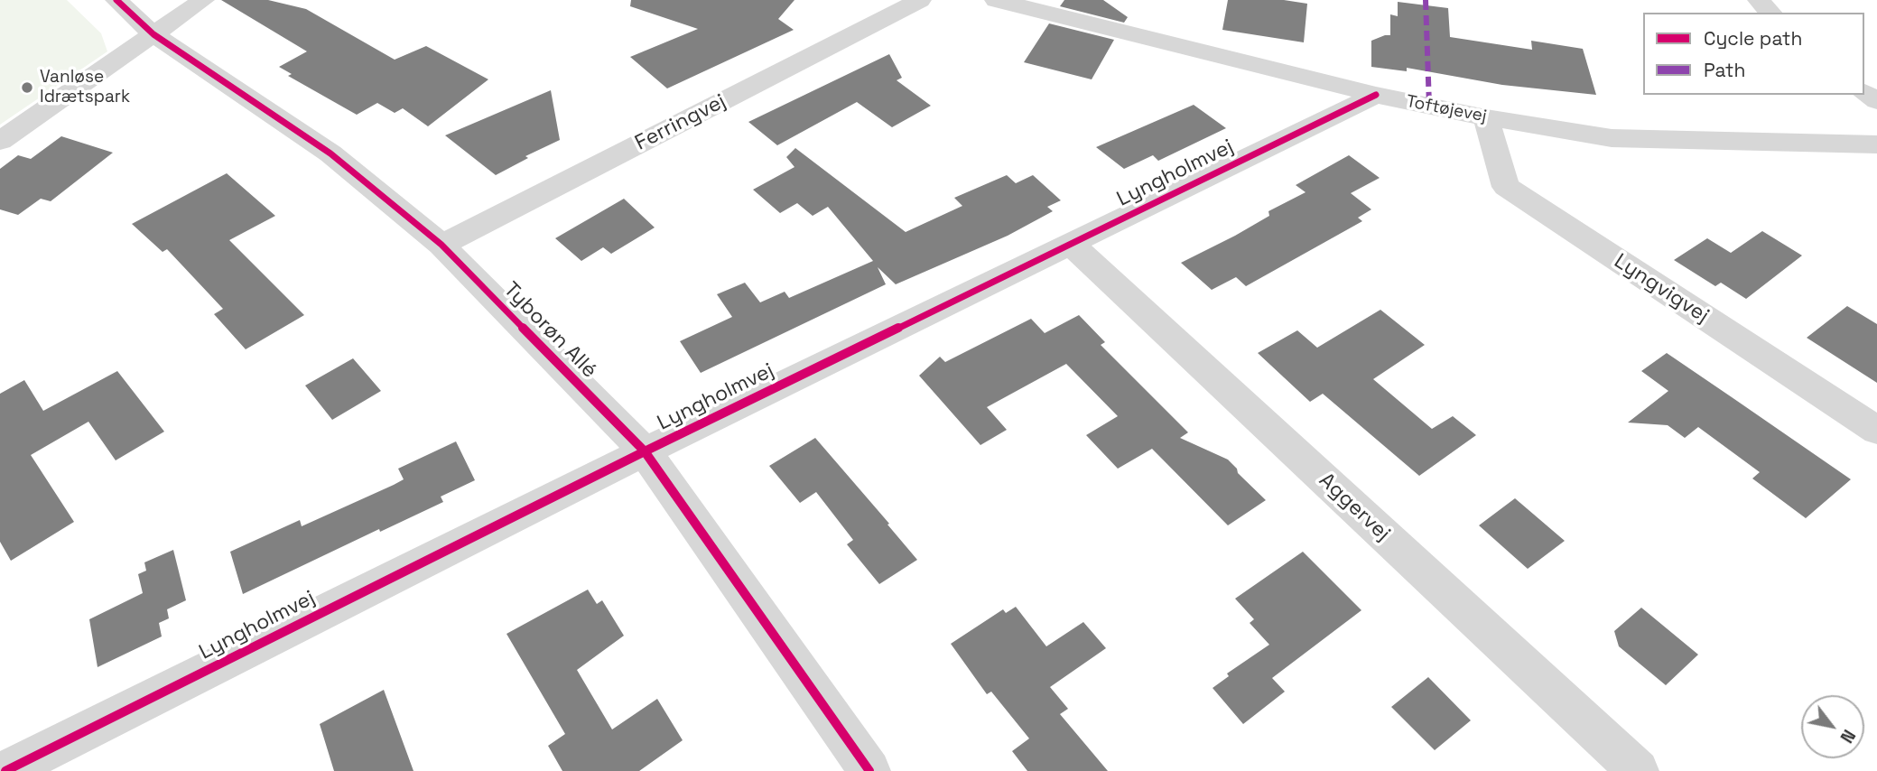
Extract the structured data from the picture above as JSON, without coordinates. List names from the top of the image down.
{
  "streets": {
    "street": [
      "Toftøjevej",
      "Ferringvej",
      "Lyngholmvej",
      "Lyngvigvej",
      "Tyborøn Allé",
      "Aggervej"
    ]
  },
  "crossings": [
    ["Toftøjevej", "Lyngholmvej"],
    ["Toftøjevej", "Lyngvigvej"],
    ["Ferringvej", "Tyborøn Allé"],
    ["Lyngholmvej", "Tyborøn Allé"],
    ["Lyngholmvej", "Aggervej"]
  ],
  "places": ["Vanløse Idrætspark"],
  "legend": ["Cycle path", "Path"],
  "north": "bottom right"
}
